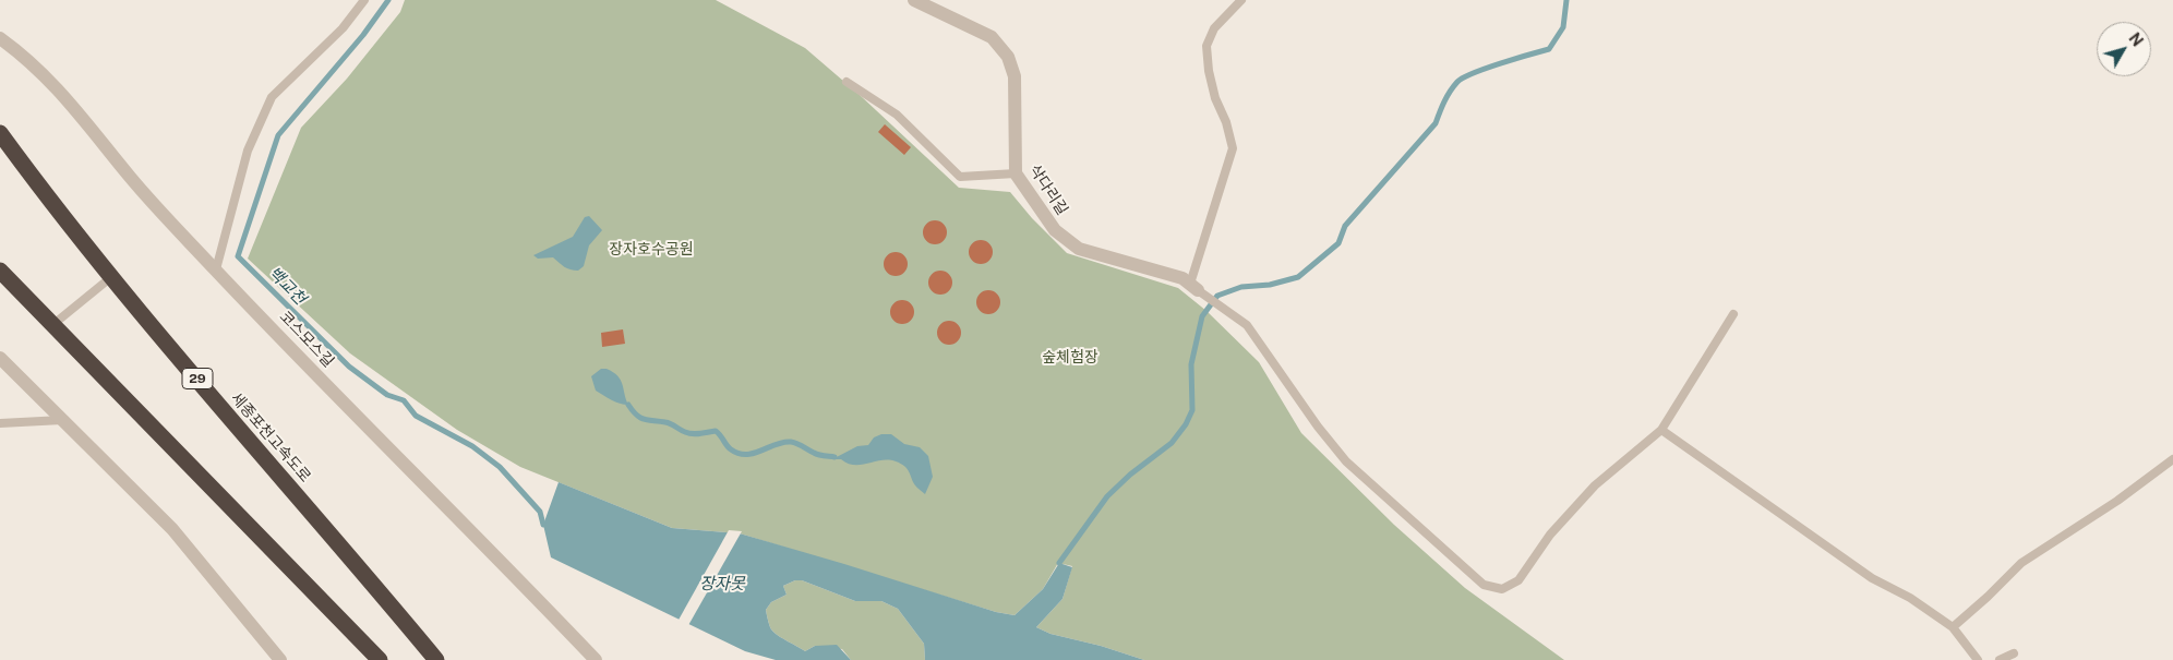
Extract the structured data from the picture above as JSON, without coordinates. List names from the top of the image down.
{
  "streets": {
    "highway": ["29", "세종포천고속도로"],
    "street": ["삭다리길", "코스모스길"]
  },
  "water": ["백교천", "장자못"],
  "parks": ["장자호수공원", "숲체험장"],
  "north": "top right"
}
